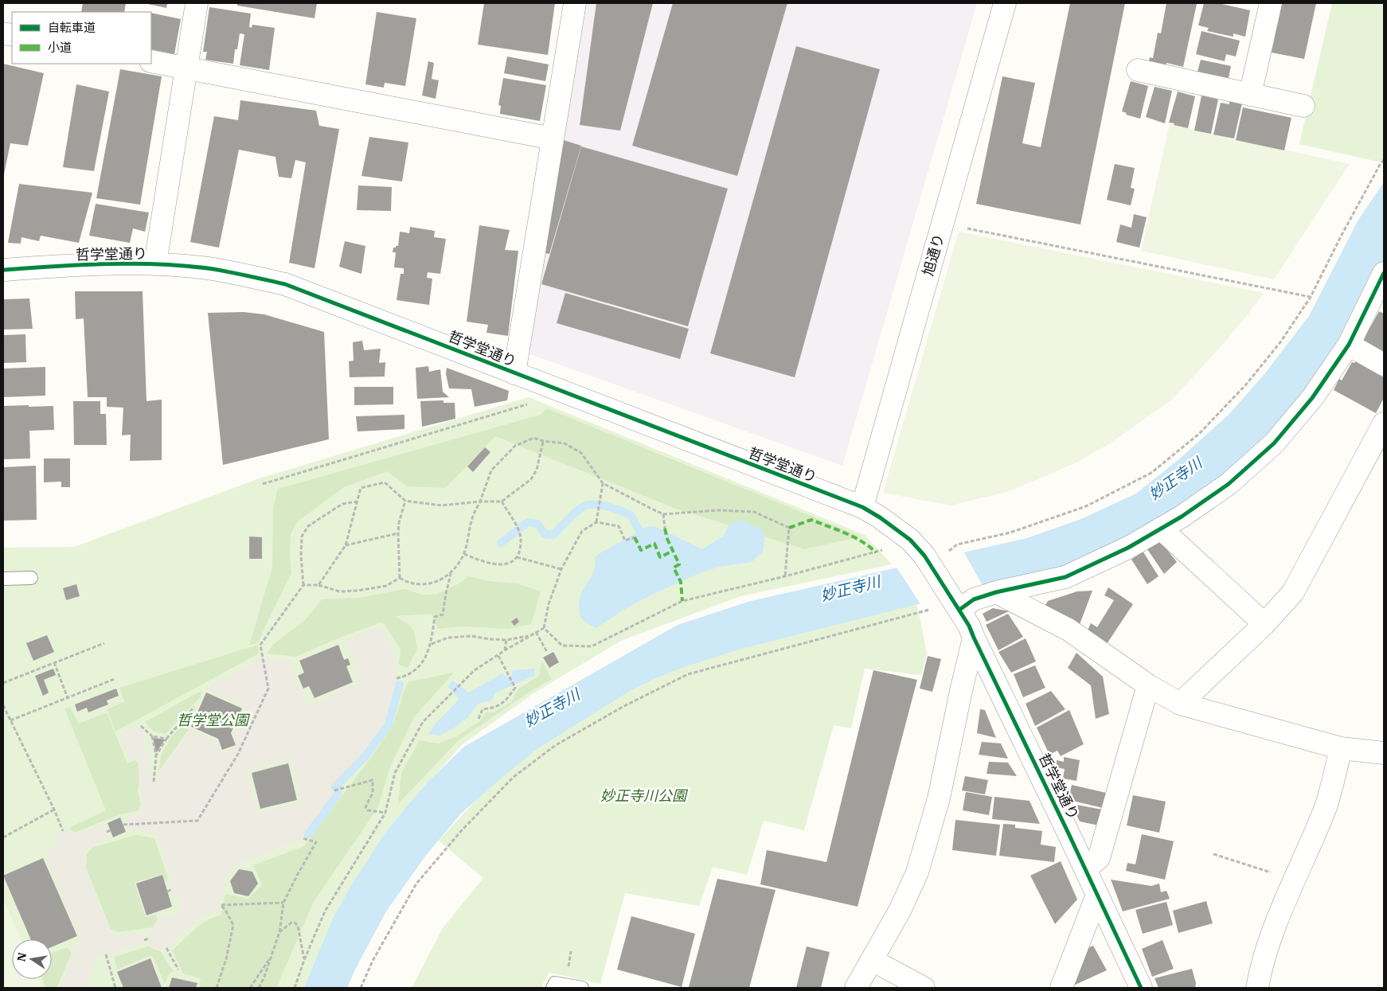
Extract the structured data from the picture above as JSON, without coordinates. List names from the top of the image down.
{
  "streets": {
    "street": ["哲学堂通り", "旭通り"]
  },
  "crossings": [
    ["哲学堂通り", "旭通り"]
  ],
  "water": ["妙正寺川"],
  "parks": ["哲学堂公園", "妙正寺川公園"],
  "legend": ["自転車道", "小道"],
  "north": "left"
}
